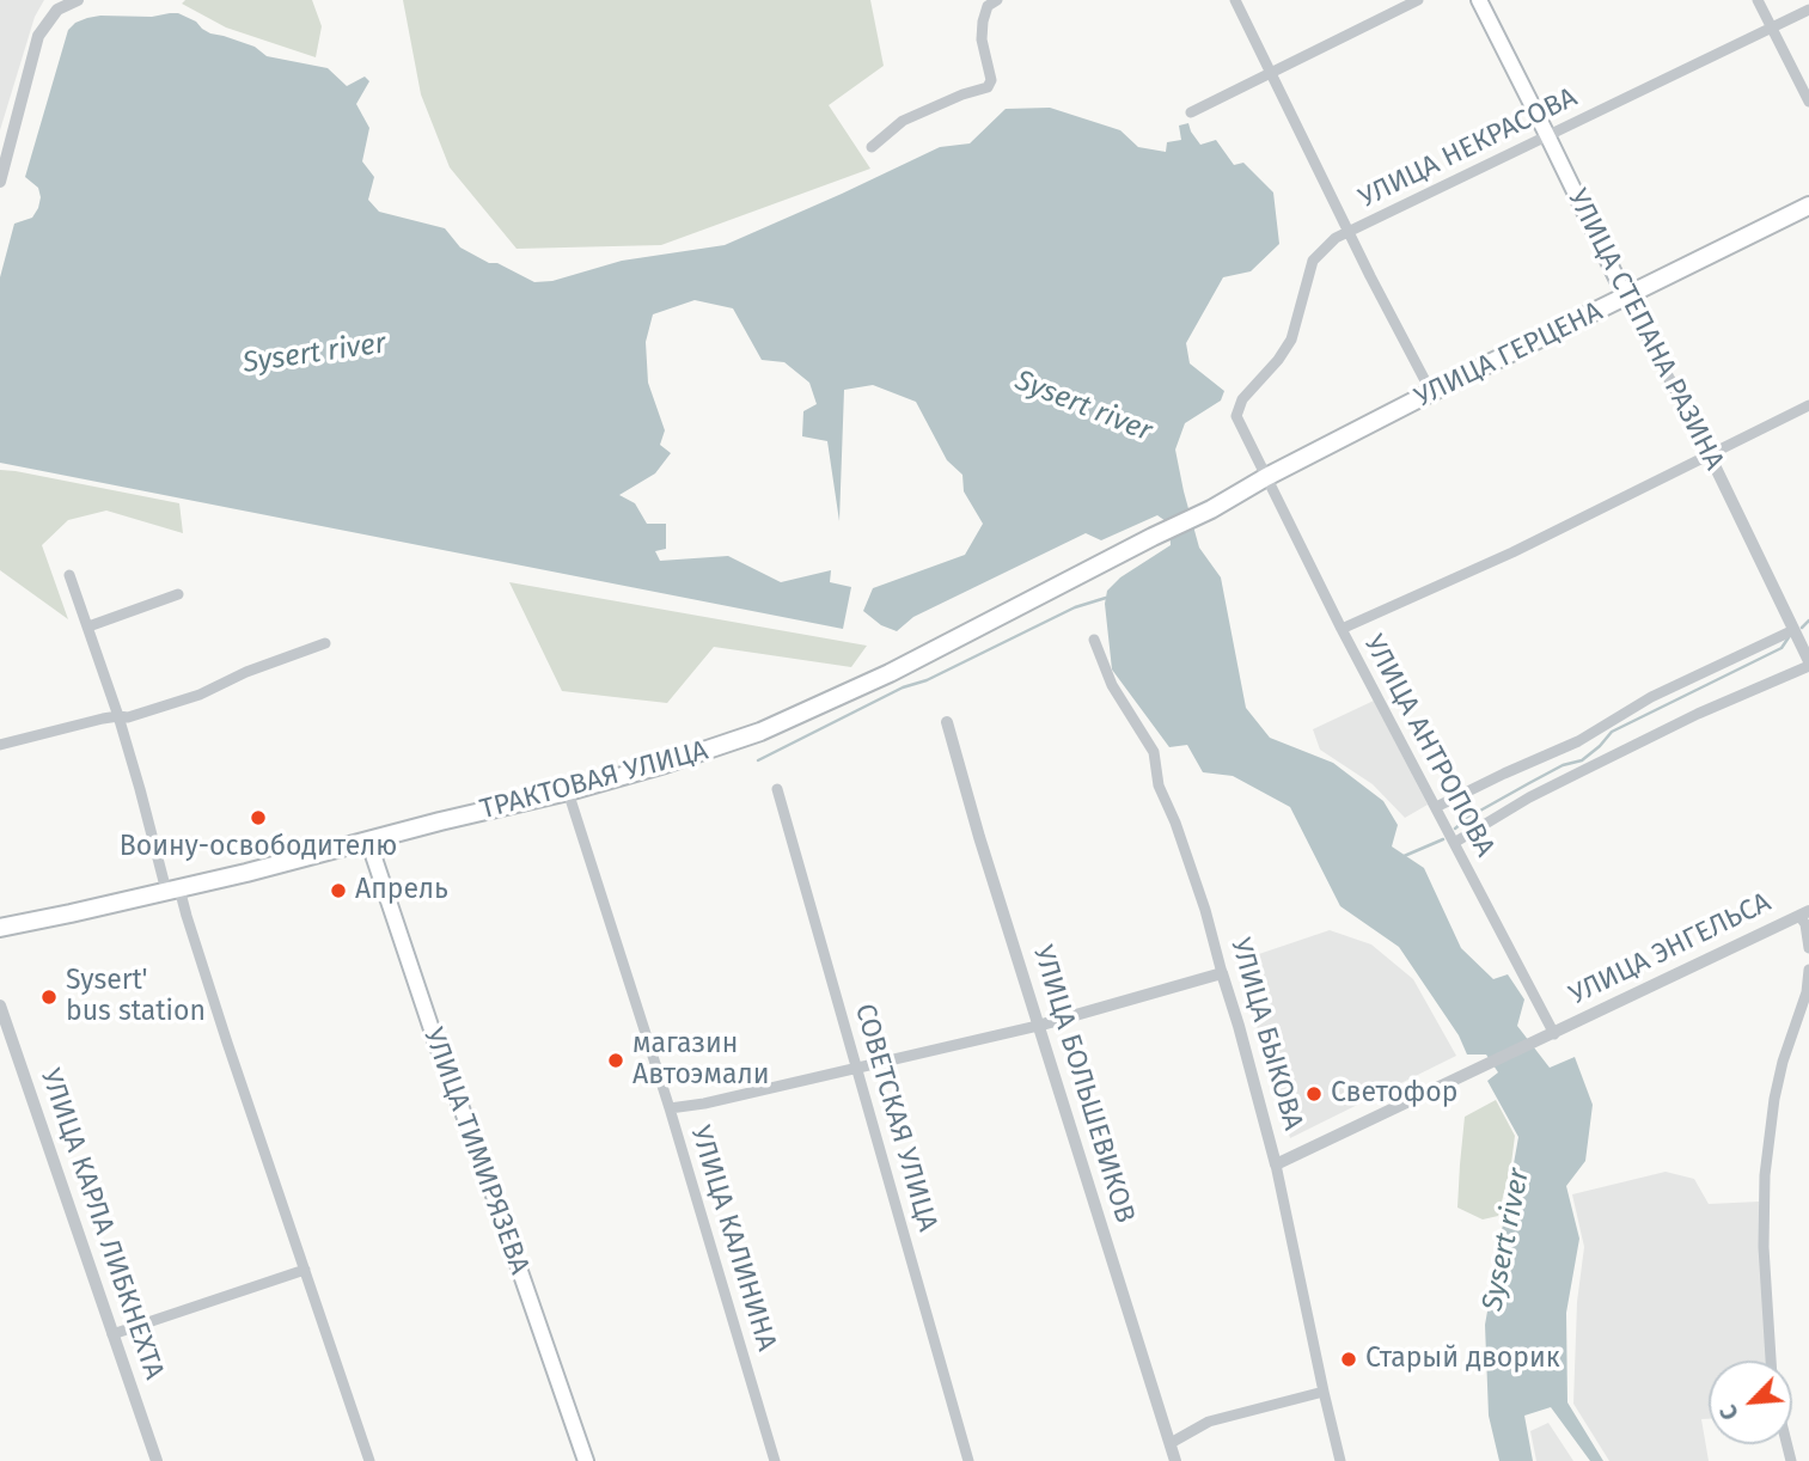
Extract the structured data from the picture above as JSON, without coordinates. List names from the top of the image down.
{
  "streets": {
    "main road": [
      "УЛИЦА СТЕПАНА РАЗИНА",
      "УЛИЦА ГЕРЦЕНА",
      "ТРАКТОВАЯ УЛИЦА",
      "УЛИЦА ТИМИРЯЗЕВА"
    ],
    "street": [
      "УЛИЦА НЕКРАСОВА",
      "УЛИЦА АНТРОПОВА",
      "УЛИЦА ЭНГЕЛЬСА",
      "УЛИЦА БЫКОВА",
      "УЛИЦА БОЛЬШЕВИКОВ",
      "СОВЕТСКАЯ УЛИЦА",
      "УЛИЦА КАРЛА ЛИБКНЕХТА",
      "УЛИЦА КАЛИНИНА"
    ]
  },
  "crossings": [
    ["УЛИЦА НЕКРАСОВА", "УЛИЦА СТЕПАНА РАЗИНА"],
    ["УЛИЦА НЕКРАСОВА", "УЛИЦА АНТРОПОВА"],
    ["УЛИЦА СТЕПАНА РАЗИНА", "УЛИЦА ГЕРЦЕНА"],
    ["УЛИЦА ГЕРЦЕНА", "УЛИЦА АНТРОПОВА"],
    ["УЛИЦА ГЕРЦЕНА", "ТРАКТОВАЯ УЛИЦА"],
    ["УЛИЦА АНТРОПОВА", "УЛИЦА ЭНГЕЛЬСА"],
    ["ТРАКТОВАЯ УЛИЦА", "УЛИЦА ТИМИРЯЗЕВА"],
    ["ТРАКТОВАЯ УЛИЦА", "УЛИЦА КАЛИНИНА"],
    ["УЛИЦА ЭНГЕЛЬСА", "УЛИЦА БЫКОВА"]
  ],
  "water": ["Sysert river"],
  "places": [
    "Воину-освободителю",
    "Апрель",
    "Sysert' bus station",
    "магазин Автоэмали",
    "Светофор",
    "Старый дворик"
  ],
  "north": "bottom left"
}
